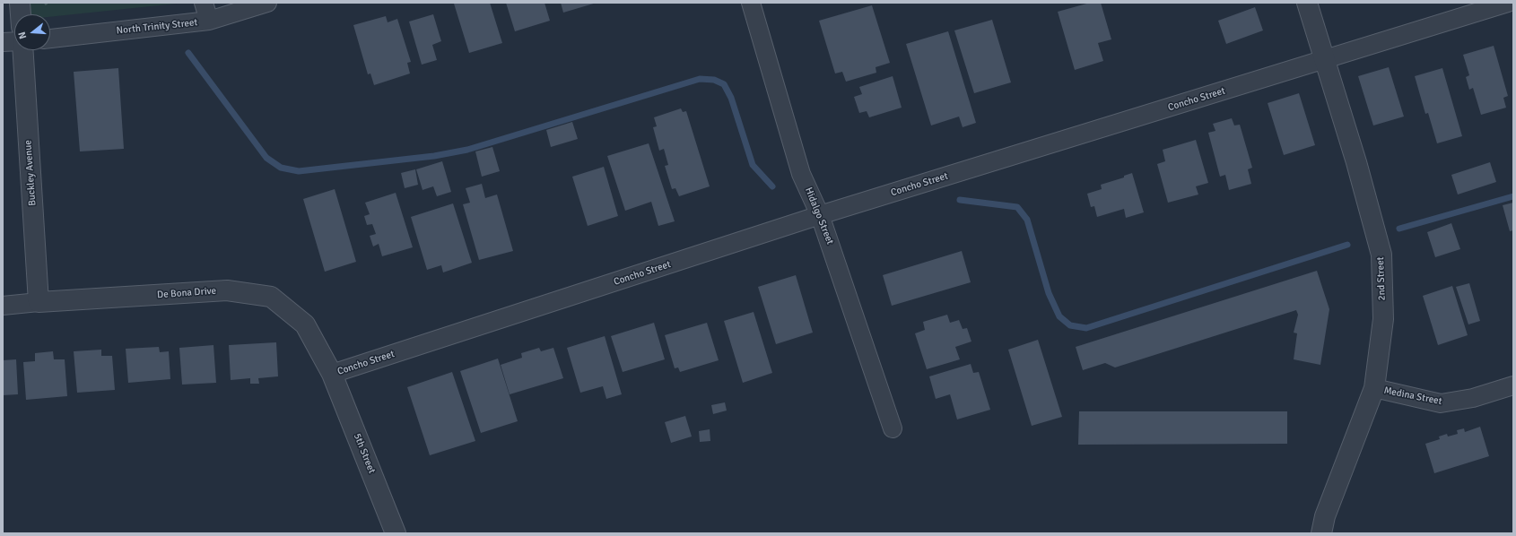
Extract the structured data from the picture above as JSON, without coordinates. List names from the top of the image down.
{
  "streets": {
    "street": [
      "North Trinity Street",
      "Concho Street",
      "Buckley Avenue",
      "Hidalgo Street",
      "2nd Street",
      "De Bona Drive",
      "Medina Street",
      "5th Street"
    ]
  },
  "crossings": [
    ["Concho Street", "Hidalgo Street"],
    ["Concho Street", "2nd Street"],
    ["Concho Street", "De Bona Drive"],
    ["Concho Street", "5th Street"],
    ["Buckley Avenue", "De Bona Drive"],
    ["2nd Street", "Medina Street"],
    ["De Bona Drive", "5th Street"]
  ],
  "north": "left"
}
